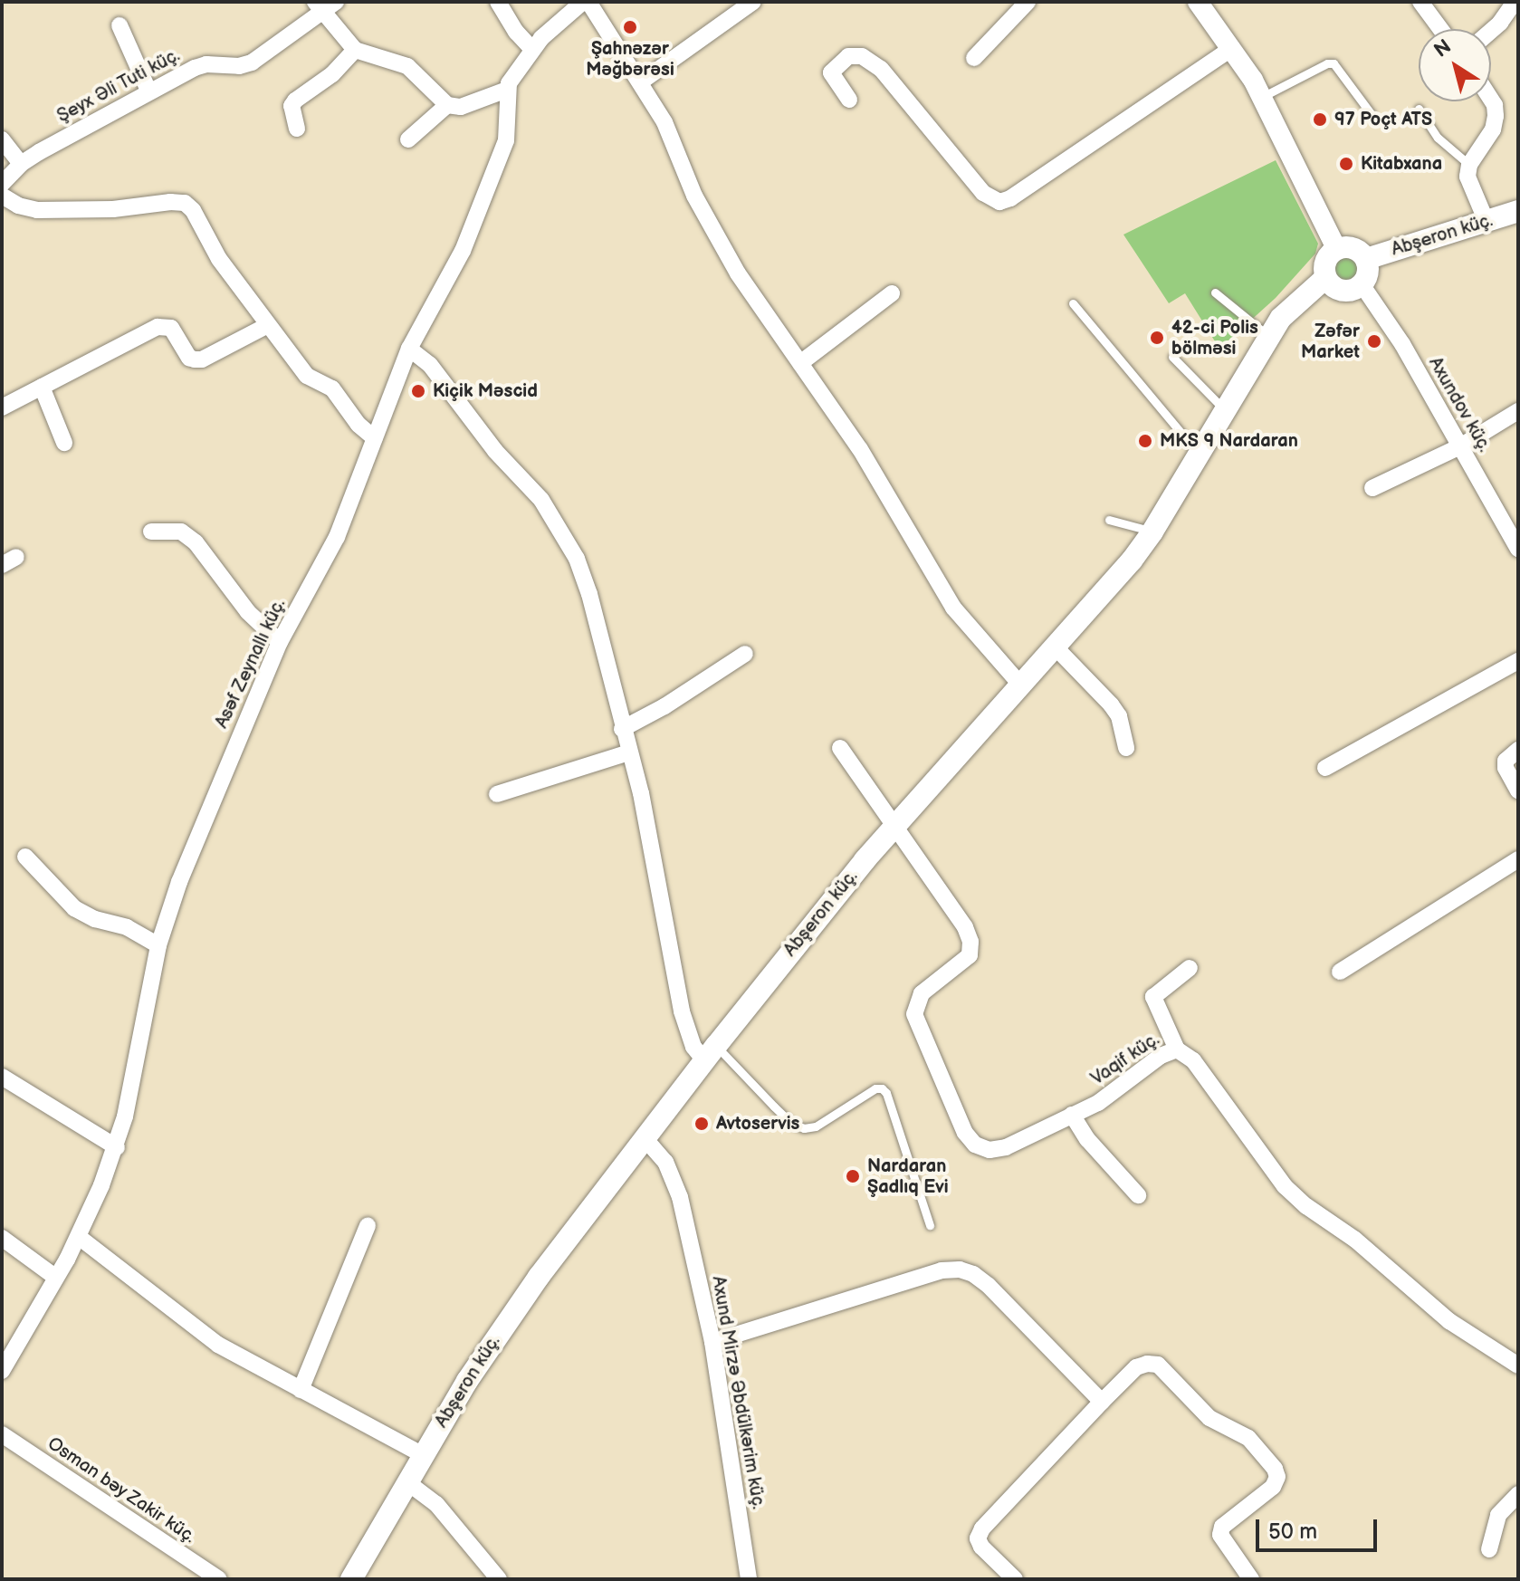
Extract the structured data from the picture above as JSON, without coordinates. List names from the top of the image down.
{
  "streets": {
    "main road": ["Abşeron küç."],
    "street": [
      "Şeyx Əli Tuti küç.",
      "Axundov küç.",
      "Asəf Zeynallı küç.",
      "Vaqif küç.",
      "Axund Mirzə Əbdülkərim küç.",
      "Osman bəy Zakir küç."
    ]
  },
  "crossings": [
    ["Abşeron küç.", "Axundov küç."],
    ["Abşeron küç.", "Vaqif küç."],
    ["Abşeron küç.", "Axund Mirzə Əbdülkərim küç."]
  ],
  "places": [
    "Şahnəzər Məğbərəsi",
    "97 Poçt ATS",
    "Kitabxana",
    "42-ci Polis bölməsi",
    "Zəfər Market",
    "Kiçik Məscid",
    "MKS 9 Nardaran",
    "Avtoservis",
    "Nardaran Şadlıq Evi"
  ],
  "scale_bar": "50 m",
  "north": "top left"
}
